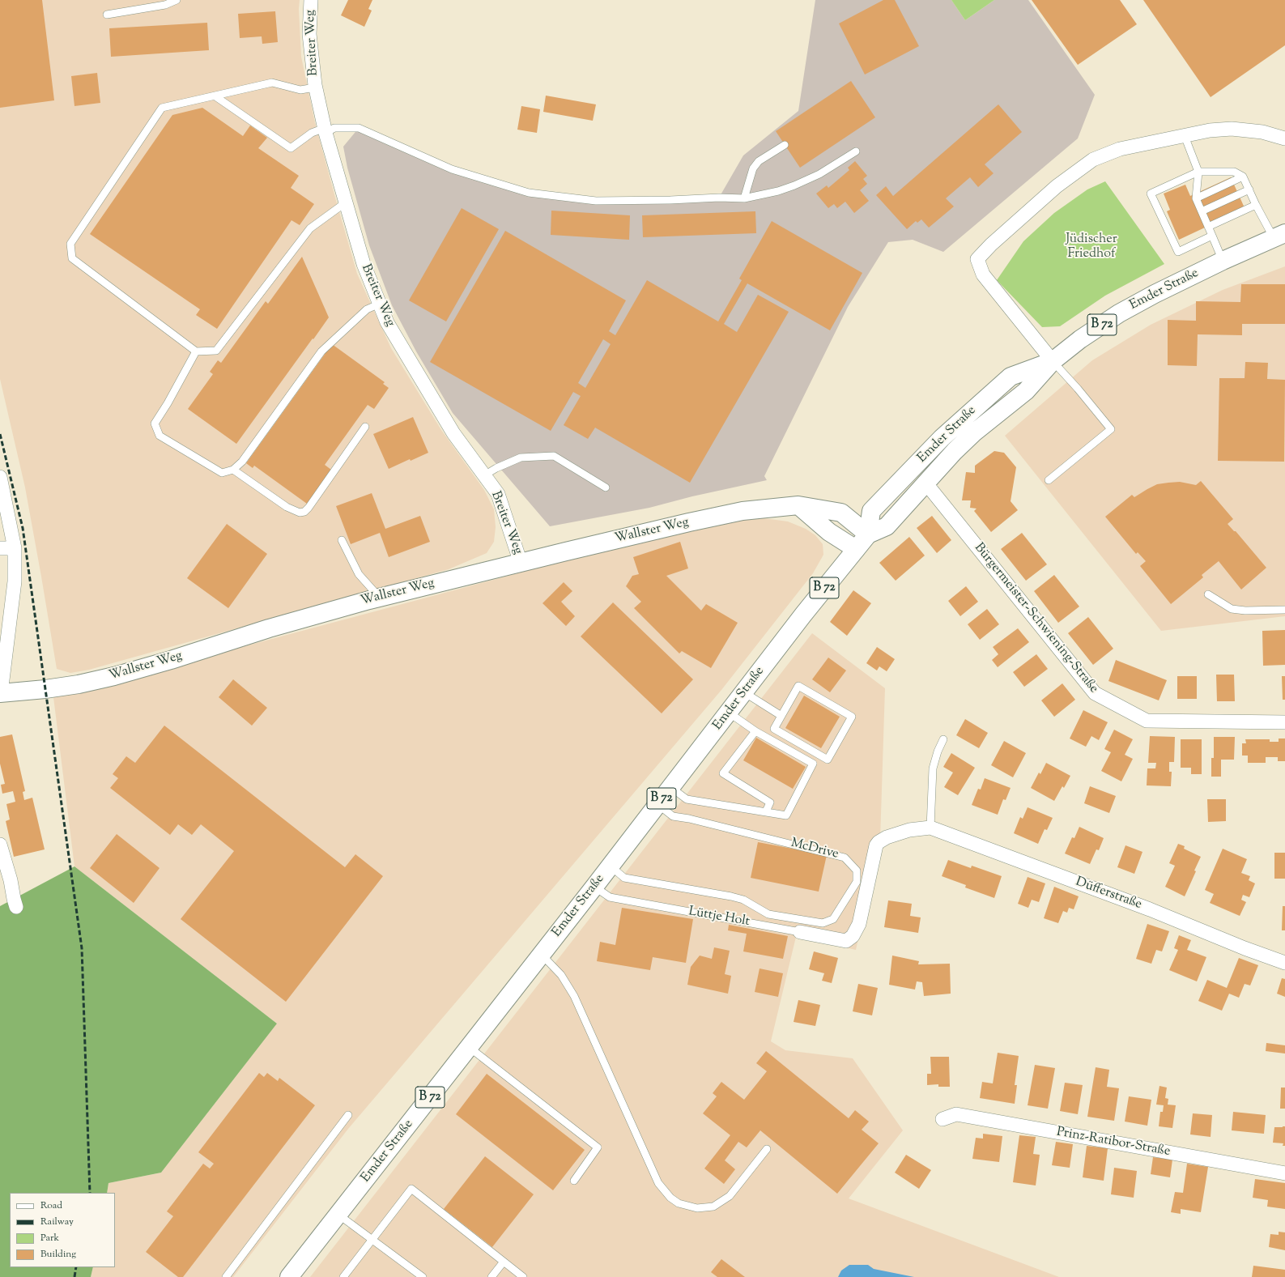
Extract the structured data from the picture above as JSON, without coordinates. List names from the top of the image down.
{
  "streets": {
    "main road": ["Emder Straße", "B 72", "Wallster Weg"],
    "street": [
      "Breiter Weg",
      "Bürgermeister-Schwiening-Straße",
      "Düfferstraße",
      "Lüttje Holt",
      "Prinz-Ratibor-Straße"
    ],
    "lane": ["McDrive"]
  },
  "crossings": [
    ["Breiter Weg", "Wallster Weg"],
    ["Emder Straße", "Wallster Weg"],
    ["Emder Straße", "Bürgermeister-Schwiening-Straße"],
    ["Emder Straße", "McDrive"],
    ["Emder Straße", "Lüttje Holt"],
    ["Düfferstraße", "Lüttje Holt"]
  ],
  "parks": ["Jüdischer Friedhof"],
  "legend": [
    "Road",
    "Railway",
    "Park",
    "Building"
  ]
}
